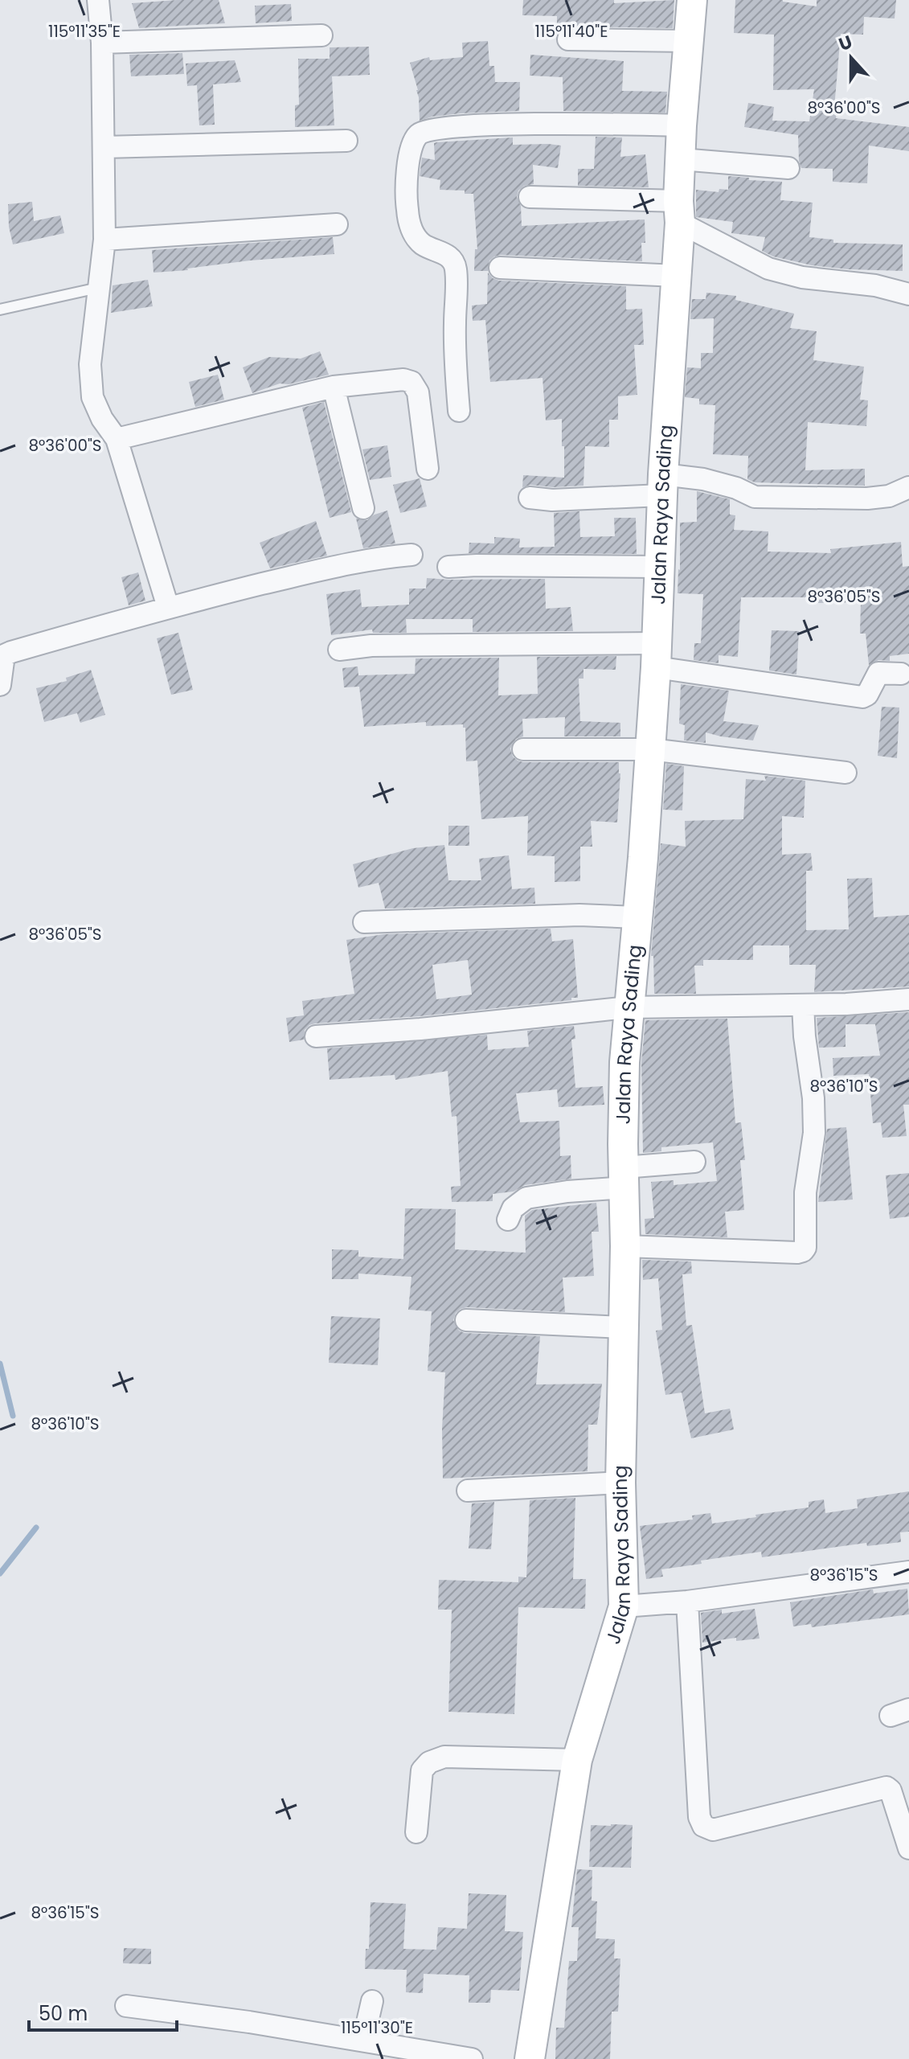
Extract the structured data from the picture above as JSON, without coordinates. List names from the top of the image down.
{
  "streets": {
    "street": ["Jalan Raya Sading"]
  },
  "scale_bar": "50 m",
  "north": "top",
  "coordinates": [
    "115°11'35\"E",
    "115°11'40\"E",
    "8°36'00\"S",
    "8°36'05\"S",
    "8°36'10\"S",
    "8°36'15\"S",
    "115°11'30\"E"
  ]
}
